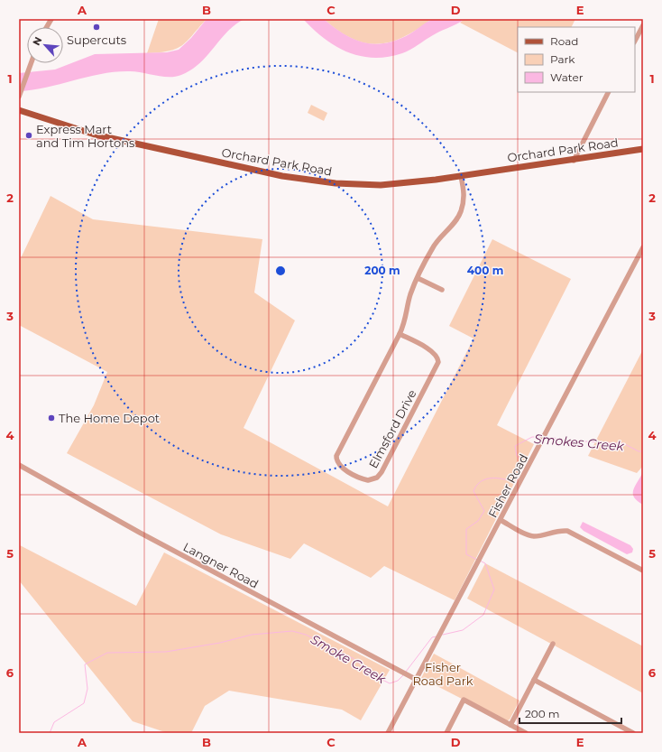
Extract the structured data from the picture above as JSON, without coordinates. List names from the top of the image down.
{
  "streets": {
    "main road": ["Orchard Park Road"],
    "street": ["Elmsford Drive", "Fisher Road", "Langner Road"]
  },
  "crossings": [
    ["Orchard Park Road", "Elmsford Drive"],
    ["Fisher Road", "Langner Road"]
  ],
  "water": ["Smokes Creek", "Smoke Creek"],
  "parks": ["Fisher Road Park"],
  "places": ["Supercuts", "Express Mart and Tim Hortons", "The Home Depot"],
  "legend": ["Road", "Park", "Water"],
  "scale_bar": "200 m",
  "north": "top left",
  "grid": {
    "columns": [
      "A",
      "B",
      "C",
      "D",
      "E"
    ],
    "rows": [
      "1",
      "2",
      "3",
      "4",
      "5",
      "6"
    ]
  },
  "rings": ["200 m", "400 m"]
}
